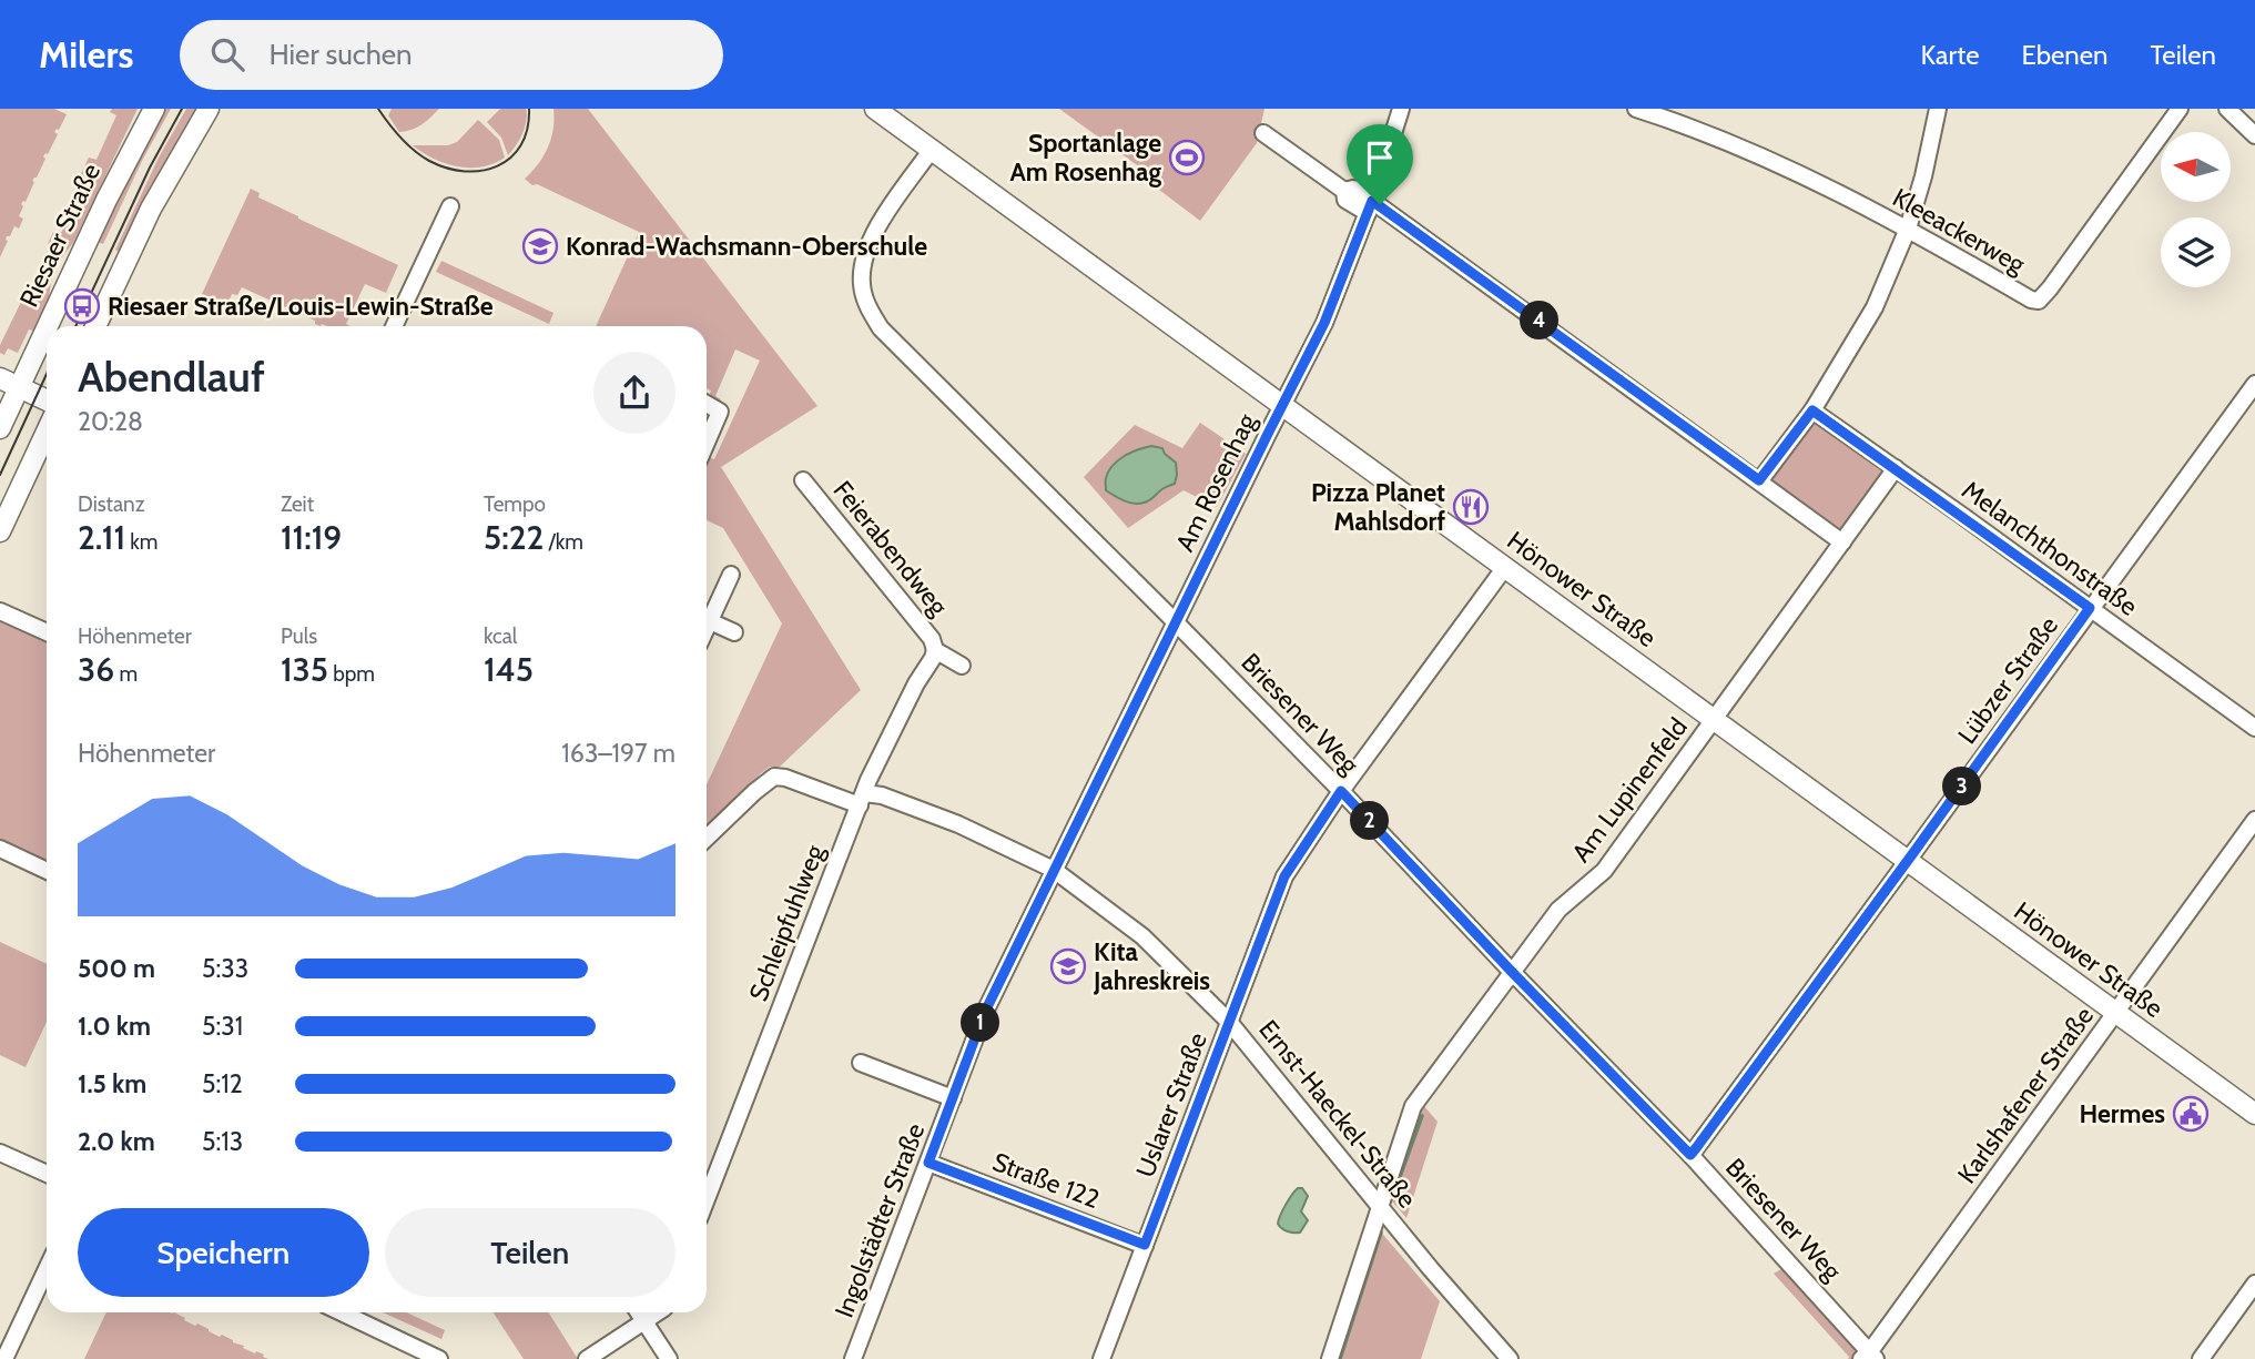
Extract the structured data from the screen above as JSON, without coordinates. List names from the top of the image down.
{
  "streets": {
    "main road": ["Riesaer Straße", "Hönower Straße"],
    "street": [
      "Kleeackerweg",
      "Am Rosenhag",
      "Feierabendweg",
      "Melanchthonstraße",
      "Lübzer Straße",
      "Briesener Weg",
      "Am Lupinenfeld",
      "Schleipfuhlweg",
      "Karlshafener Straße",
      "Uslarer Straße",
      "Ernst-Haeckel-Straße",
      "Straße 122",
      "Ingolstädter Straße"
    ]
  },
  "crossings": [
    ["Am Rosenhag", "Hönower Straße"],
    ["Am Rosenhag", "Briesener Weg"],
    ["Am Rosenhag", "Ernst-Haeckel-Straße"],
    ["Am Rosenhag", "Ingolstädter Straße"],
    ["Feierabendweg", "Schleipfuhlweg"],
    ["Melanchthonstraße", "Lübzer Straße"],
    ["Melanchthonstraße", "Am Lupinenfeld"],
    ["Hönower Straße", "Lübzer Straße"],
    ["Hönower Straße", "Briesener Weg"],
    ["Hönower Straße", "Am Lupinenfeld"],
    ["Hönower Straße", "Karlshafener Straße"],
    ["Hönower Straße", "Uslarer Straße"],
    ["Lübzer Straße", "Briesener Weg"],
    ["Briesener Weg", "Am Lupinenfeld"],
    ["Briesener Weg", "Karlshafener Straße"],
    ["Briesener Weg", "Uslarer Straße"],
    ["Am Lupinenfeld", "Ernst-Haeckel-Straße"],
    ["Schleipfuhlweg", "Ernst-Haeckel-Straße"],
    ["Uslarer Straße", "Ernst-Haeckel-Straße"],
    ["Uslarer Straße", "Straße 122"],
    ["Ernst-Haeckel-Straße", "Ingolstädter Straße"],
    ["Straße 122", "Ingolstädter Straße"]
  ],
  "places": {
    "sports": ["Sportanlage Am Rosenhag"],
    "school or university": ["Konrad-Wachsmann-Oberschule", "Kita Jahreskreis"],
    "bus stop": ["Riesaer Straße/Louis-Lewin-Straße"],
    "restaurant": ["Pizza Planet Mahlsdorf"],
    "public building": ["Hermes"]
  },
  "north": "left",
  "page": {
    "header": "Milers",
    "search": "Hier suchen",
    "nav": ["Karte", "Ebenen", "Teilen"],
    "pins": [
      "4",
      "3",
      "2",
      "1"
    ],
    "heading": ["Abendlauf", "20:28"],
    "stats": [
      ["Distanz", "2.11 km"],
      ["Zeit", "11:19"],
      ["Tempo", "5:22 /km"],
      ["Höhenmeter", "36 m"],
      ["Puls", "135 bpm"],
      ["kcal", "145"]
    ],
    "chart": ["Höhenmeter", "163–197 m"],
    "list": [
      {
        "name": "500 m",
        "note": "5:33"
      },
      {
        "name": "1.0 km",
        "note": "5:31"
      },
      {
        "name": "1.5 km",
        "note": "5:12"
      },
      {
        "name": "2.0 km",
        "note": "5:13"
      }
    ],
    "buttons": ["Speichern", "Teilen"]
  }
}
